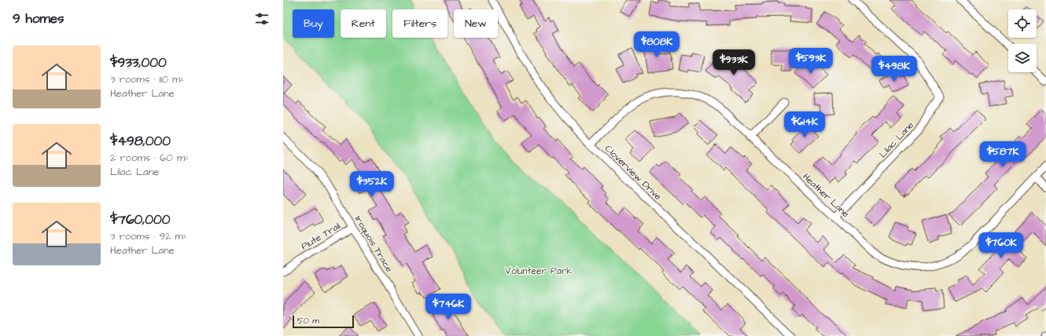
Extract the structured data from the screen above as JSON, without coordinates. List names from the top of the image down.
{
  "streets": {
    "street": [
      "Lilac Lane",
      "Cloverview Drive",
      "Heather Lane",
      "Piute Trail",
      "Iroquois Trace"
    ]
  },
  "crossings": [
    ["Lilac Lane", "Heather Lane"],
    ["Cloverview Drive", "Heather Lane"],
    ["Piute Trail", "Iroquois Trace"]
  ],
  "parks": ["Volunteer Park"],
  "scale_bar": "50 m",
  "page": {
    "heading": "9 homes",
    "chip": [
      "Buy",
      "Rent",
      "Filters",
      "New"
    ],
    "price": [
      "$808K",
      "$593K",
      "$933K",
      "$498K",
      "$614K",
      "$587K",
      "$352K",
      "$760K",
      "$746K"
    ],
    "list": [
      {
        "name": "$933,000",
        "note": "3 rooms · 110 m² · Heather Lane"
      },
      {
        "name": "$498,000",
        "note": "2 rooms · 60 m² · Lilac Lane"
      },
      {
        "name": "$760,000",
        "note": "3 rooms · 92 m² · Heather Lane"
      }
    ],
    "scale": "50 m"
  }
}
